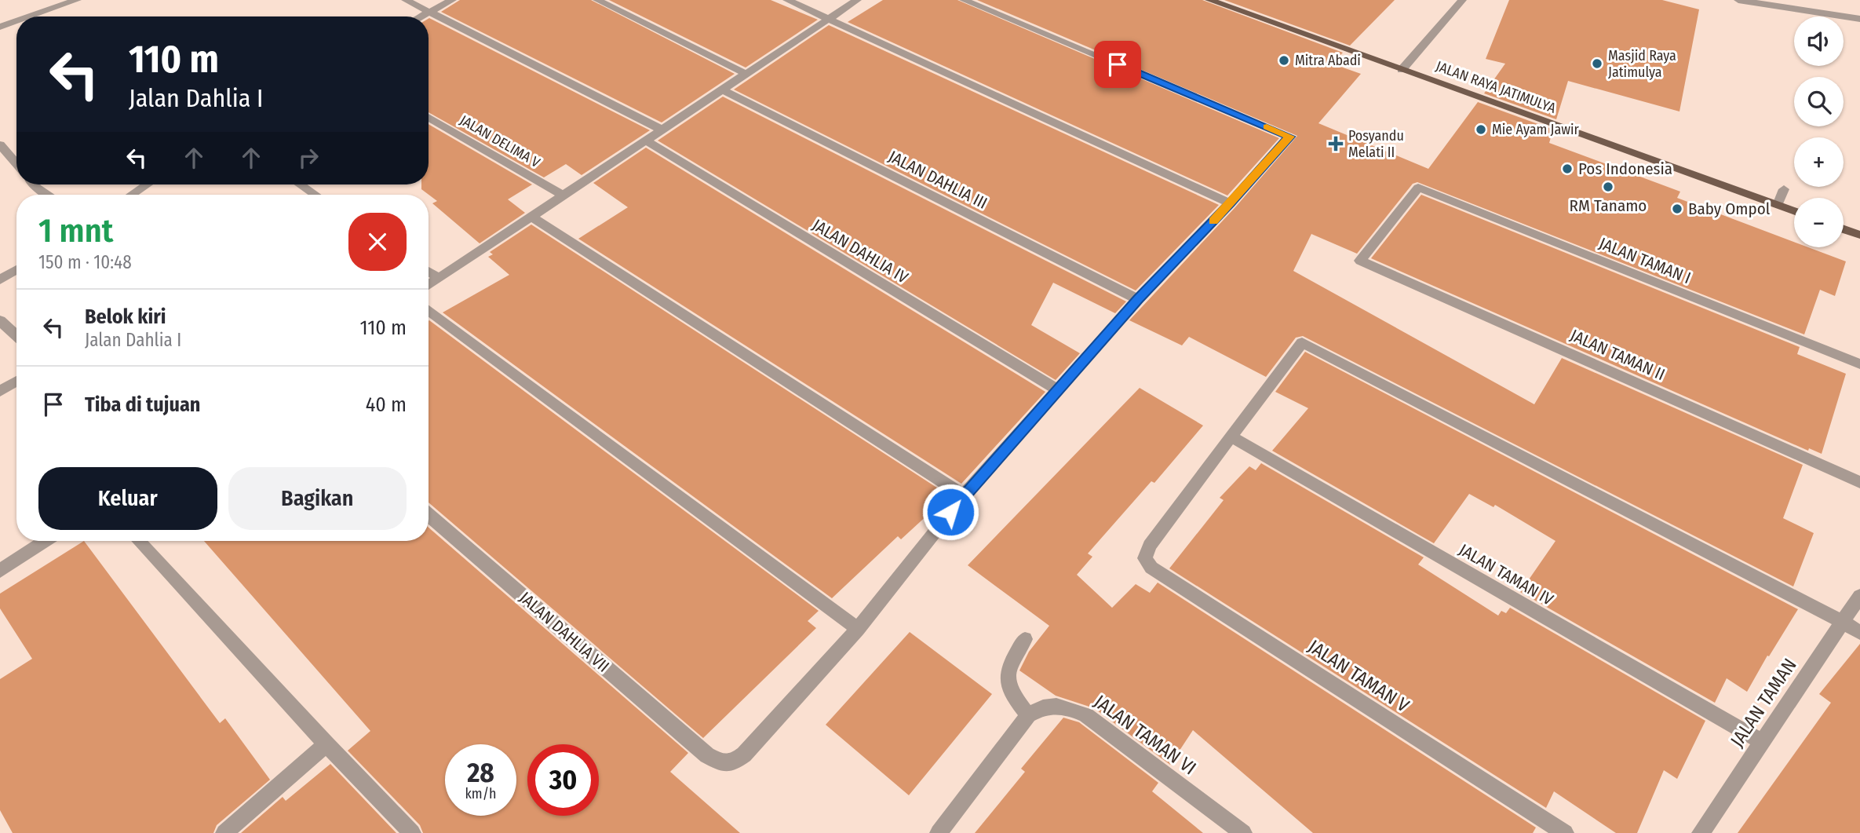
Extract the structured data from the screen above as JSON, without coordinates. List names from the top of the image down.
{
  "streets": {
    "main road": ["JALAN RAYA JATIMULYA"],
    "street": [
      "JALAN DELIMA V",
      "JALAN DAHLIA III",
      "JALAN DAHLIA IV",
      "JALAN TAMAN I",
      "JALAN TAMAN II",
      "JALAN TAMAN IV",
      "JALAN DAHLIA VII",
      "JALAN TAMAN V",
      "JALAN TAMAN",
      "JALAN TAMAN VI"
    ]
  },
  "crossings": [
    ["JALAN TAMAN I", "JALAN TAMAN II"],
    ["JALAN TAMAN IV", "JALAN TAMAN V"],
    ["JALAN TAMAN IV", "JALAN TAMAN"]
  ],
  "places": {
    "other": [
      "Mitra Abadi",
      "Masjid Raya Jatimulya",
      "Mie Ayam Jawir",
      "Pos Indonesia",
      "RM Tanamo",
      "Baby Ompol"
    ],
    "health": ["Posyandu Melati II"]
  },
  "page": {
    "map_buttons": ["+", "−"],
    "turn": ["110 m", "Jalan Dahlia I"],
    "heading": ["1 mnt", "150 m · 10:48"],
    "list": [
      {
        "name": "Belok kiri",
        "note": "Jalan Dahlia I",
        "value": "110 m"
      },
      {
        "name": "Tiba di tujuan",
        "value": "40 m"
      }
    ],
    "buttons": ["Keluar", "Bagikan"],
    "speed": "28 km/h",
    "limit": "30"
  }
}
